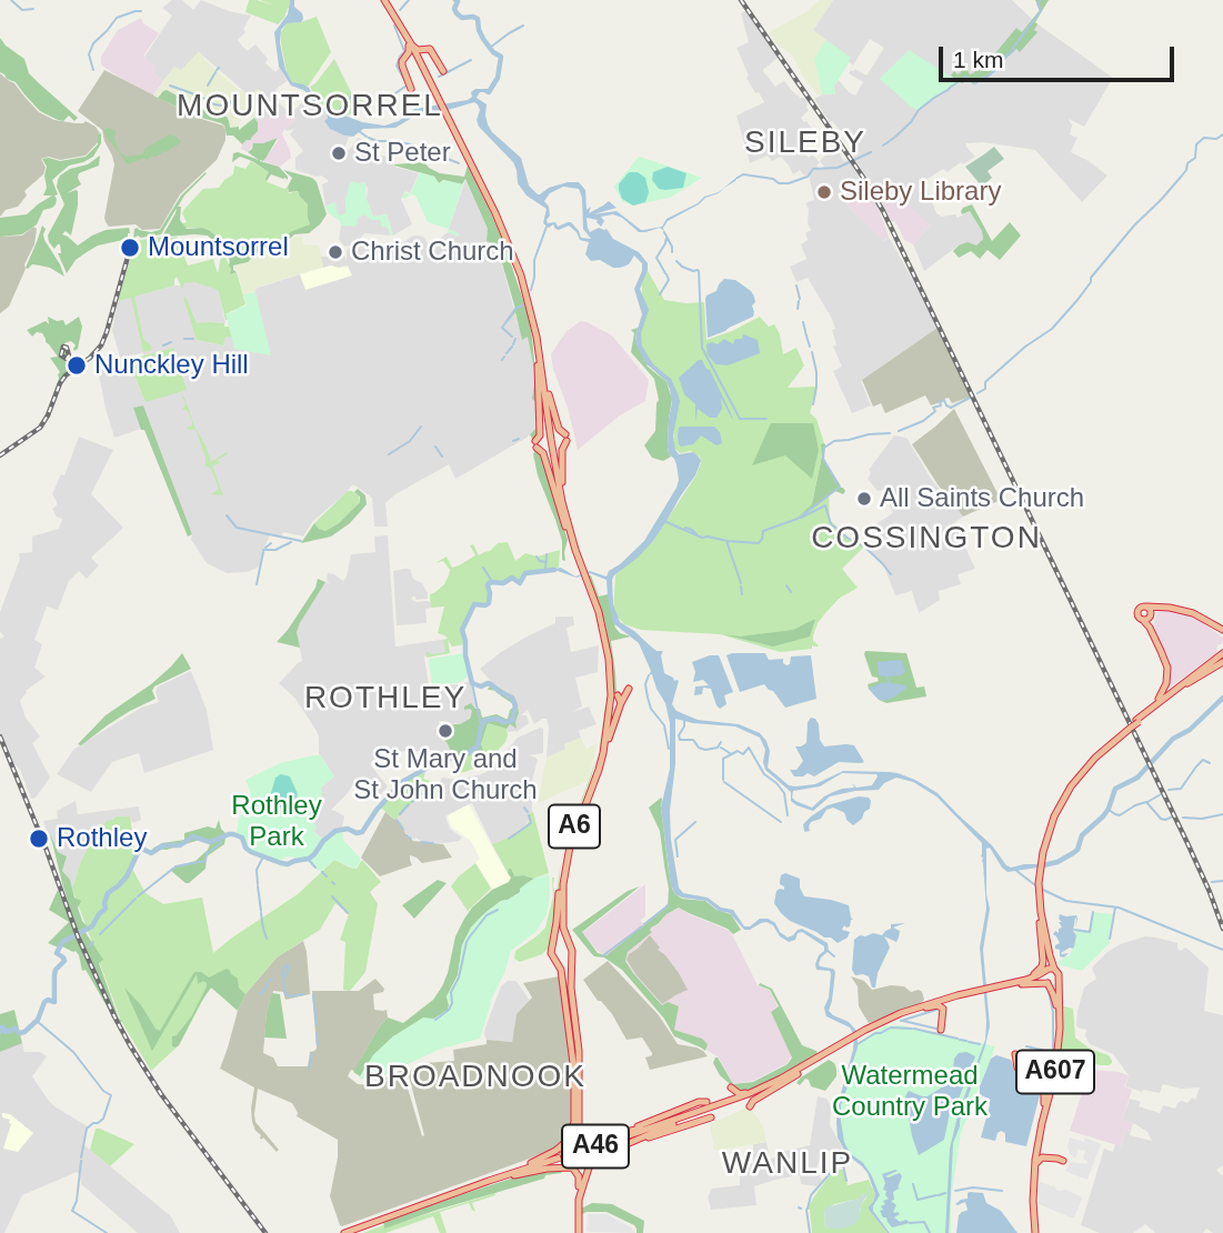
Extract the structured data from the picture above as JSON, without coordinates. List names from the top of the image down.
{
  "streets": {
    "highway": ["A6", "A607", "A46"]
  },
  "crossings": [
    ["A607", "A46"]
  ],
  "districts": [
    "MOUNTSORREL",
    "SILEBY",
    "COSSINGTON",
    "ROTHLEY",
    "BROADNOOK",
    "WANLIP"
  ],
  "parks": ["Rothley Park", "Watermead Country Park"],
  "places": [
    "St Peter",
    "Sileby Library",
    "Mountsorrel",
    "Christ Church",
    "Nunckley Hill",
    "All Saints Church",
    "St Mary and St John Church",
    "Rothley"
  ],
  "scale_bar": "1 km"
}
